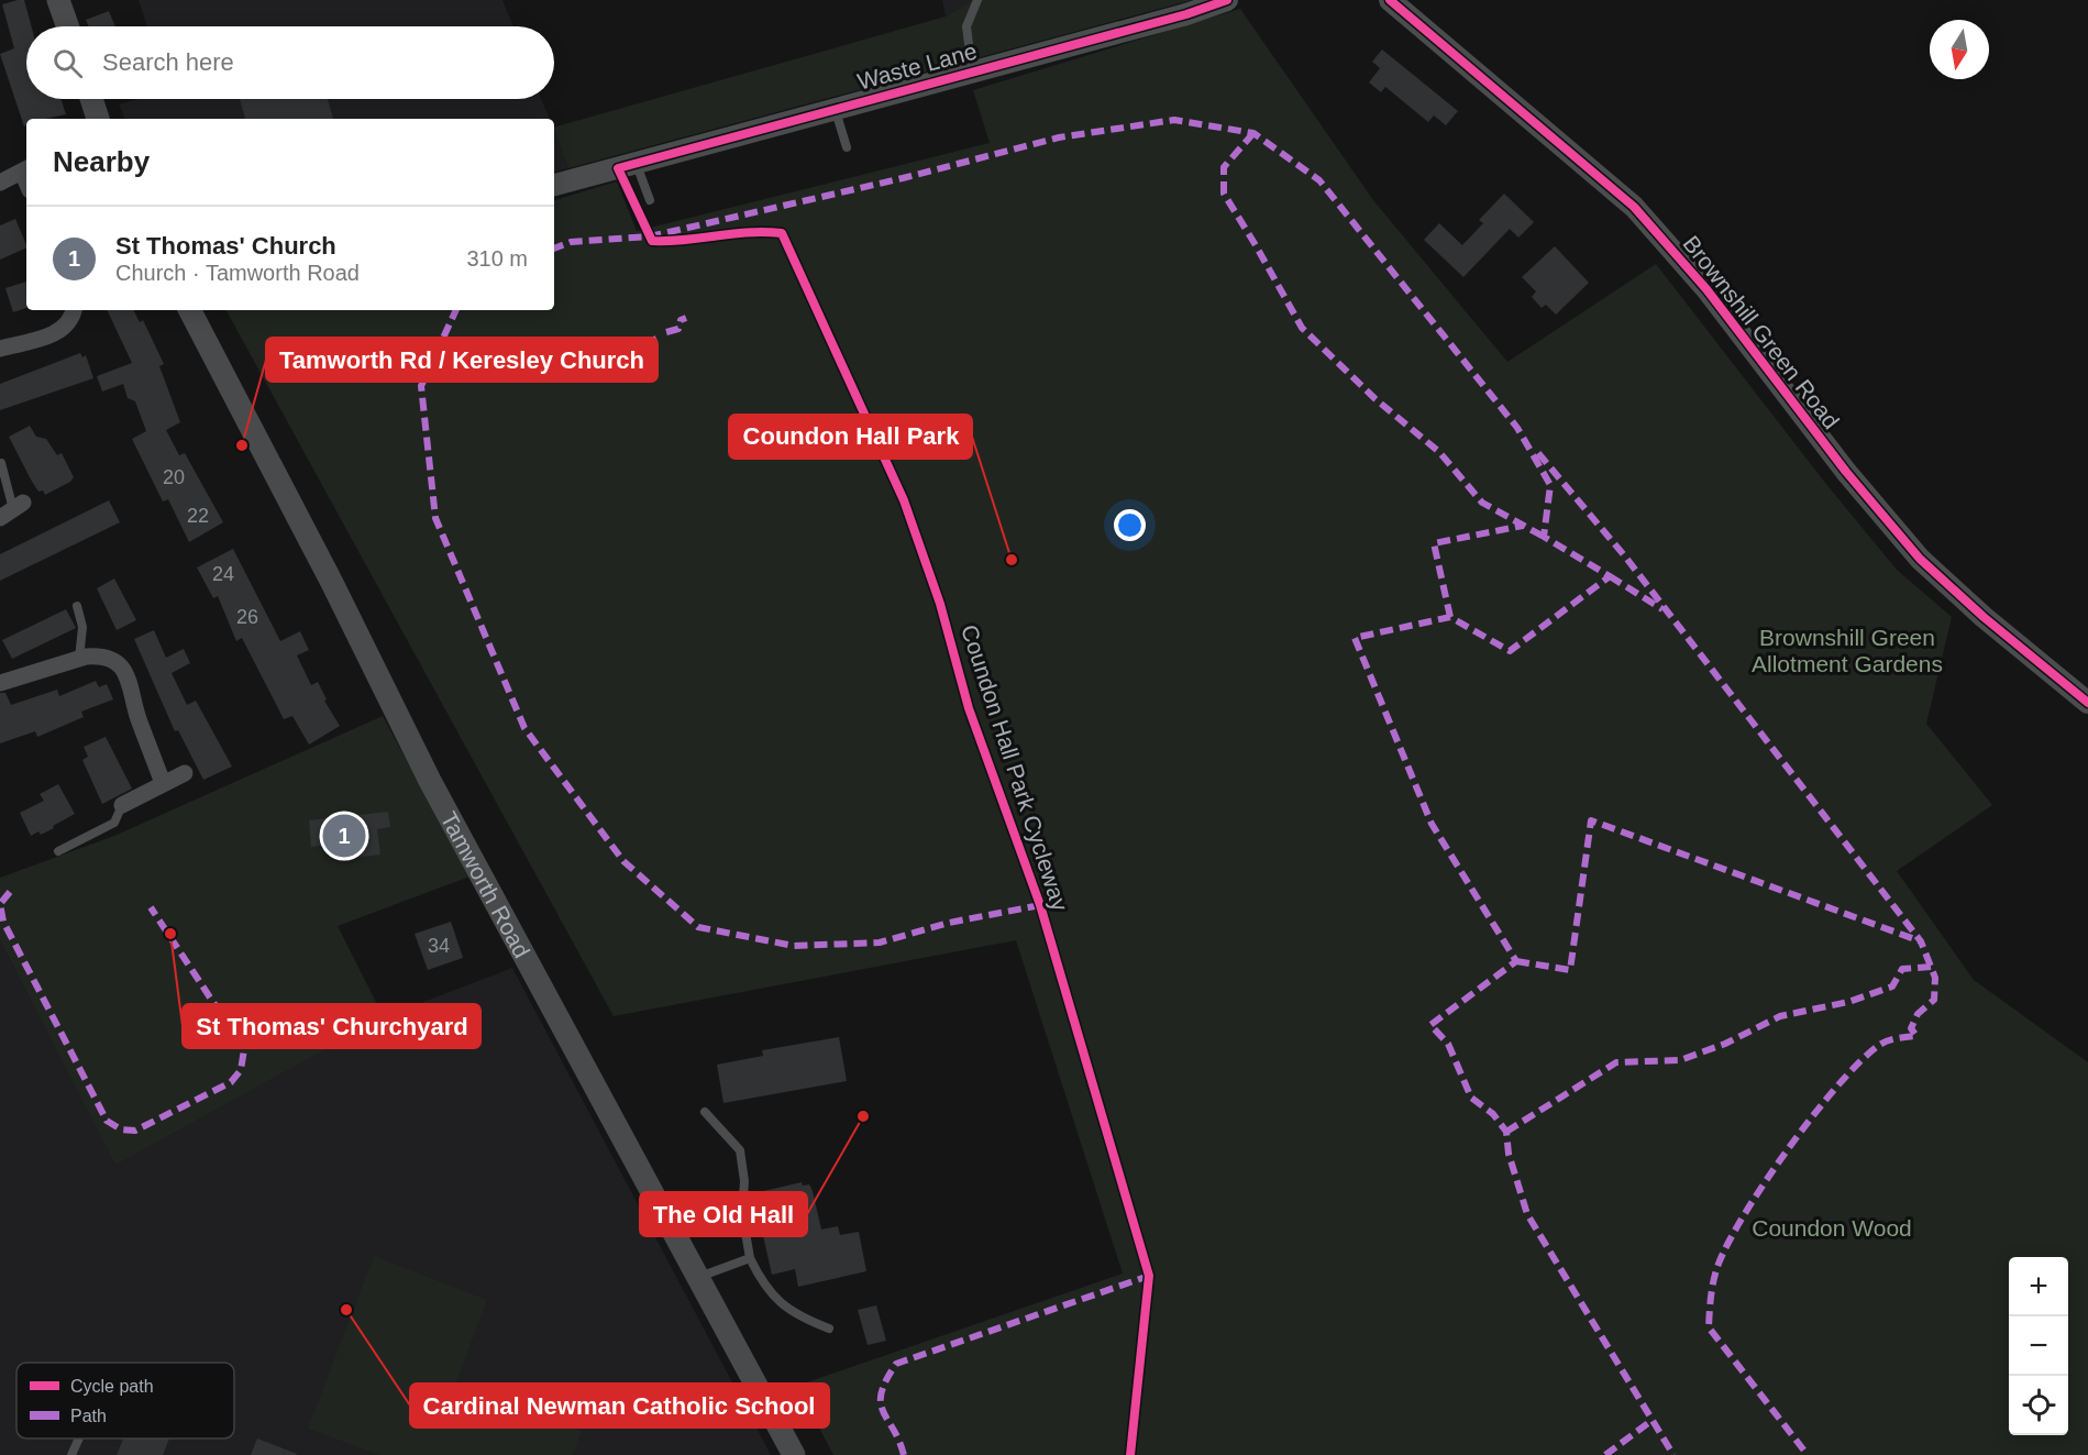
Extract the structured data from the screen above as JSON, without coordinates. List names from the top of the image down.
{
  "streets": {
    "main road": ["Tamworth Road"],
    "street": ["Waste Lane", "Brownshill Green Road"],
    "cycle path": ["Coundon Hall Park Cycleway"]
  },
  "parks": ["Brownshill Green Allotment Gardens", "Coundon Wood"],
  "places": [
    "Tamworth Rd / Keresley Church",
    "Coundon Hall Park",
    "St Thomas' Churchyard",
    "The Old Hall",
    "Cardinal Newman Catholic School"
  ],
  "house_numbers": [
    "20",
    "22",
    "24",
    "26",
    "34"
  ],
  "legend": ["Cycle path", "Path"],
  "north": "bottom",
  "page": {
    "search": "Search here",
    "heading": "Nearby",
    "list": [
      {
        "mark": "1",
        "name": "St Thomas' Church",
        "note": "Church · Tamworth Road",
        "value": "310 m"
      }
    ],
    "pins": "1",
    "map_buttons": ["+", "−"]
  }
}
